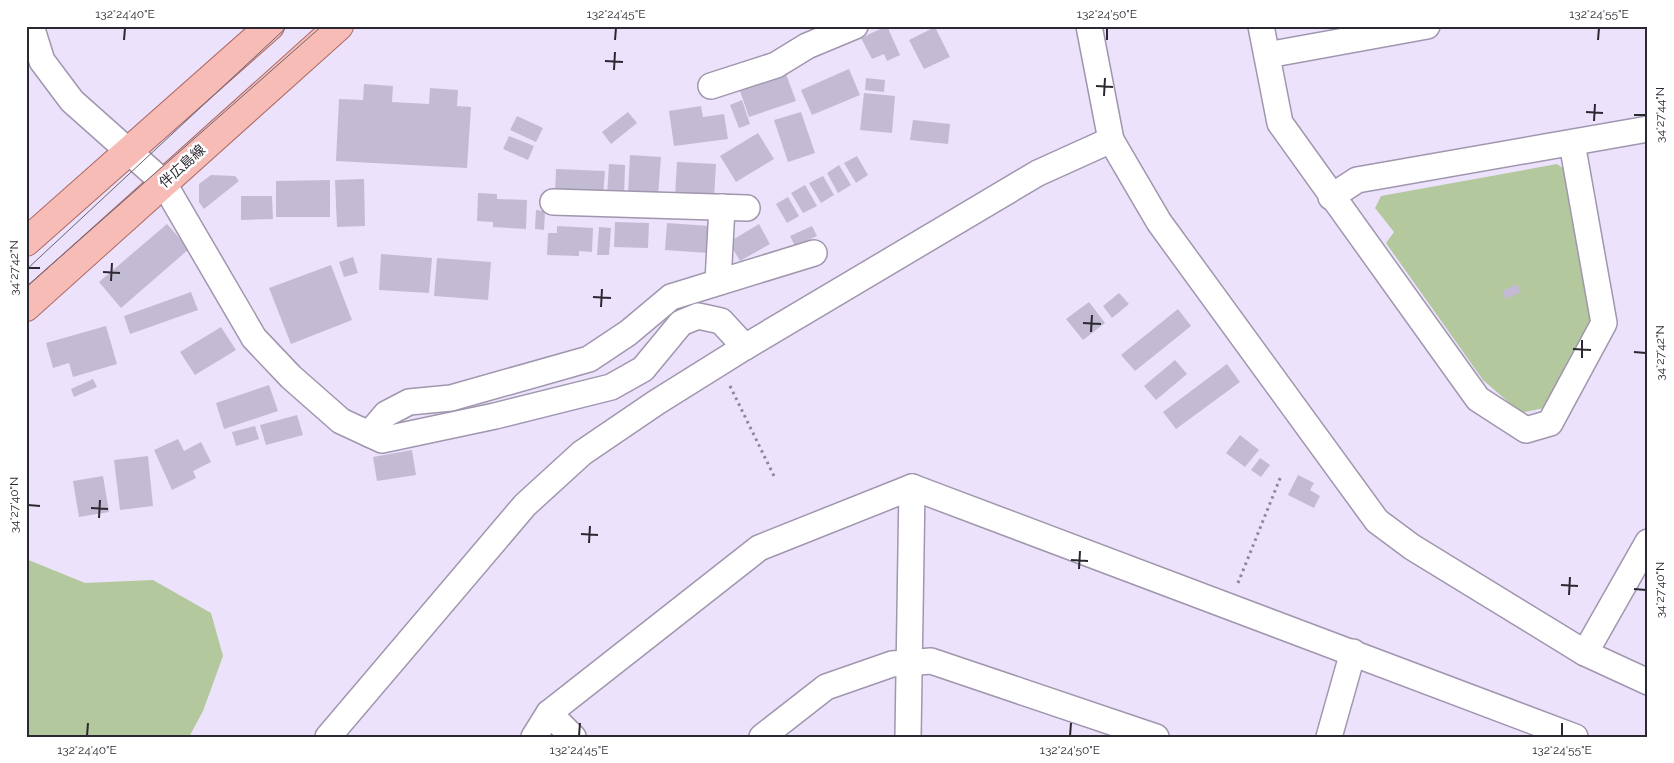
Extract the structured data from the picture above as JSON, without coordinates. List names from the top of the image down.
{
  "streets": {
    "main road": ["伴広島線"]
  },
  "coordinates": [
    "132°24'40\"E",
    "132°24'45\"E",
    "132°24'50\"E",
    "132°24'55\"E",
    "34°27'44\"N",
    "34°27'42\"N",
    "34°27'40\"N"
  ]
}
